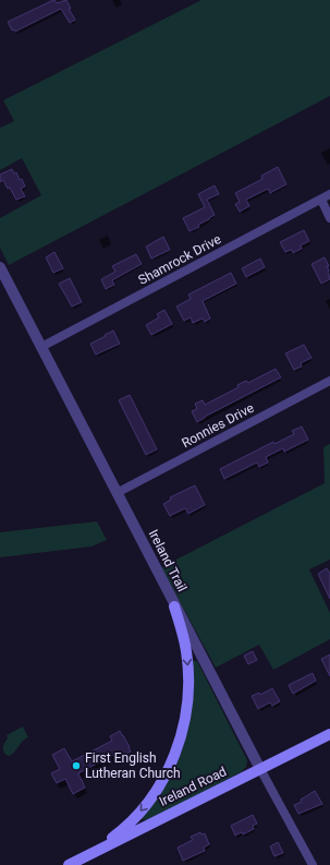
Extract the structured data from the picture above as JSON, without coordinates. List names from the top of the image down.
{
  "streets": {
    "main road": ["Ireland Road"],
    "street": ["Shamrock Drive", "Ronnies Drive", "Ireland Trail"]
  },
  "crossings": [
    ["Shamrock Drive", "Ireland Trail"],
    ["Ronnies Drive", "Ireland Trail"],
    ["Ireland Trail", "Ireland Road"]
  ],
  "places": ["First English Lutheran Church"]
}
